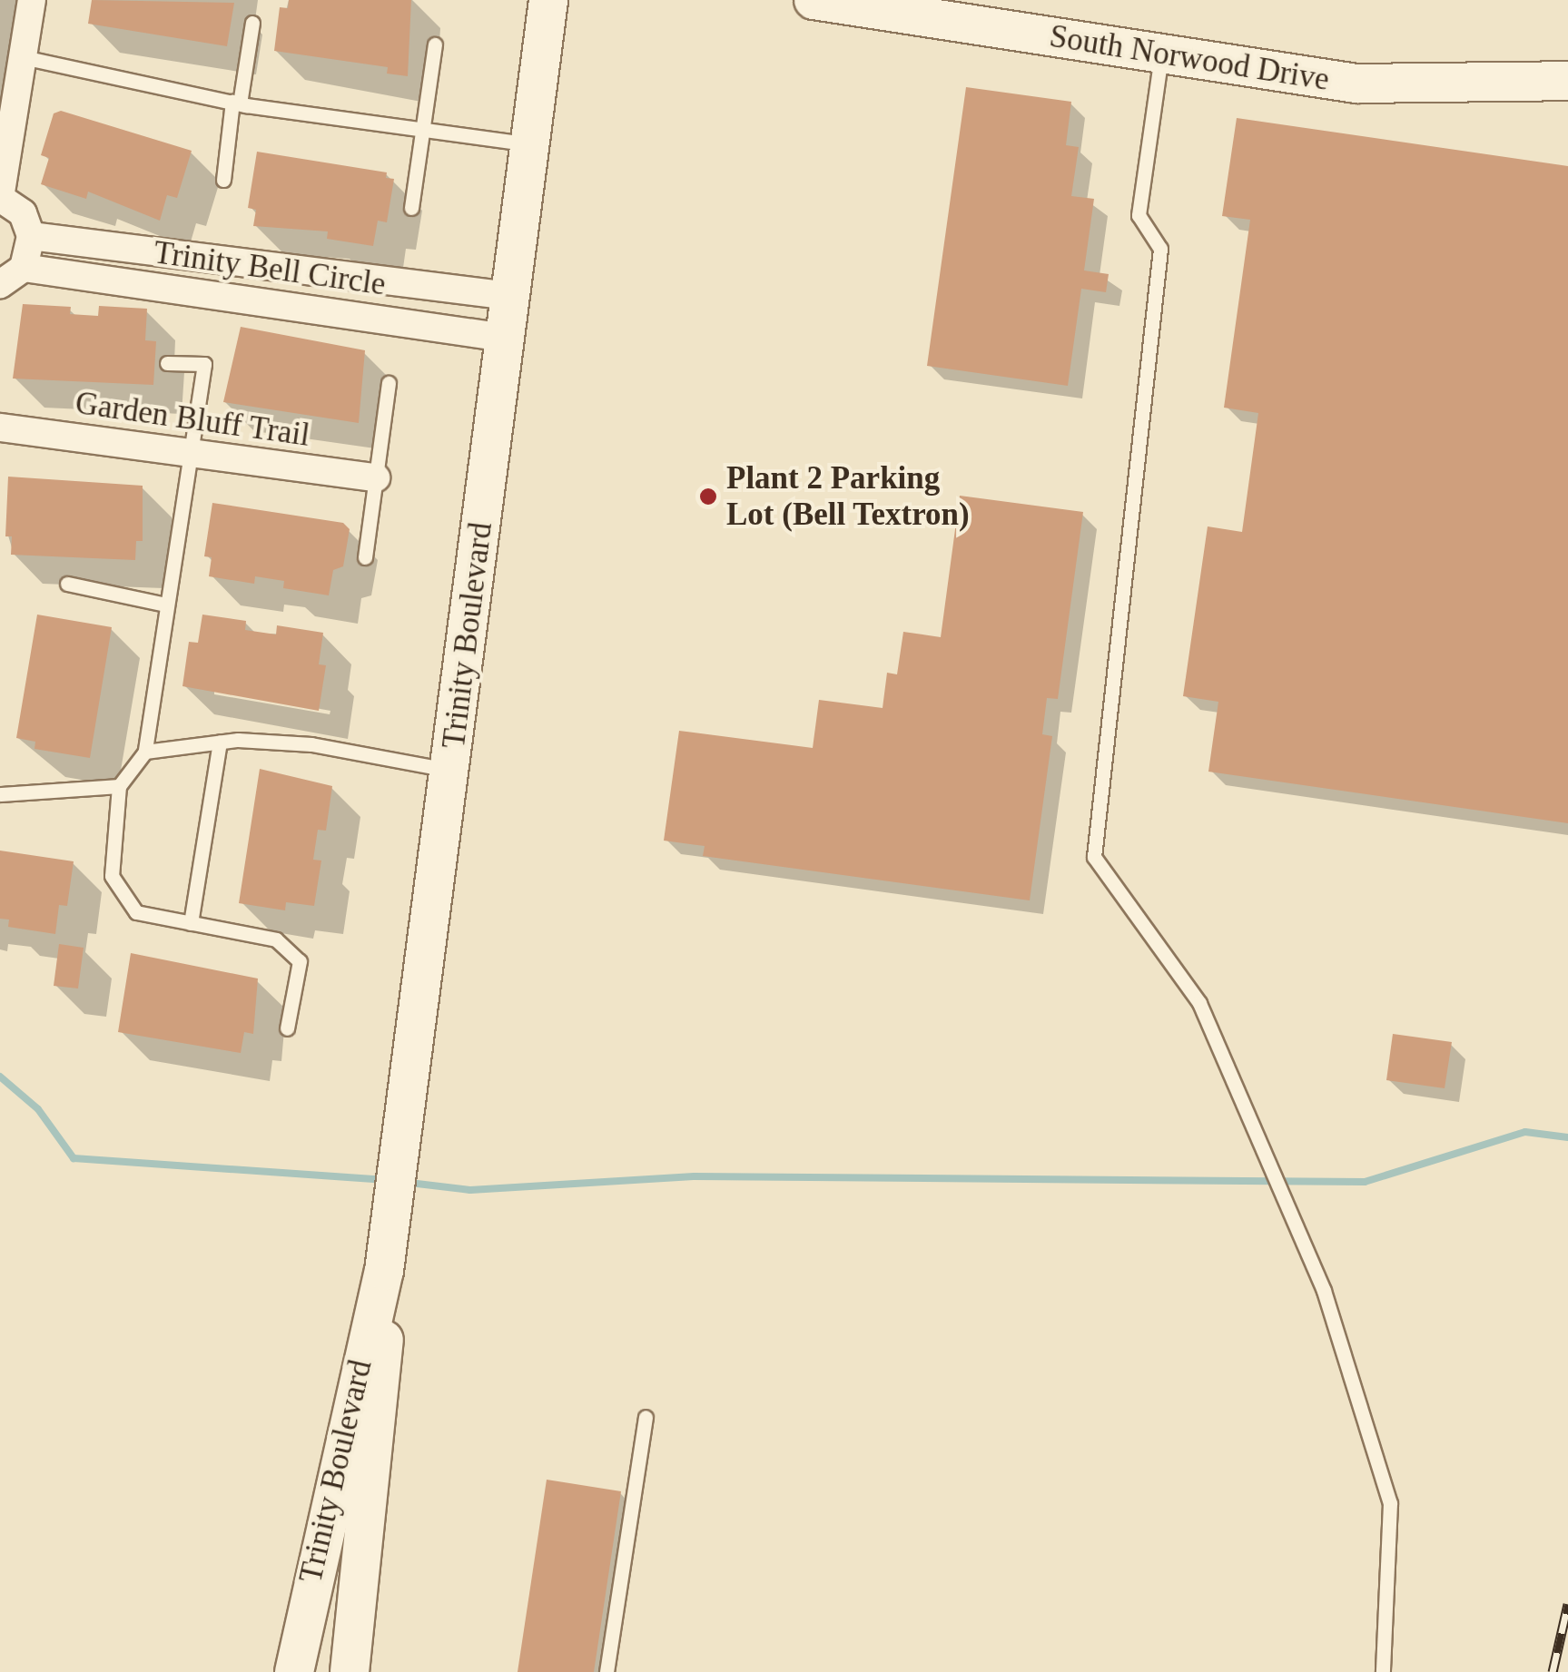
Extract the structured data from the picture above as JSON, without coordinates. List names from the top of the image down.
{
  "streets": {
    "main road": ["South Norwood Drive", "Trinity Boulevard"],
    "street": ["Trinity Bell Circle", "Garden Bluff Trail"]
  },
  "crossings": [
    ["Trinity Bell Circle", "Trinity Boulevard"]
  ],
  "places": ["Plant 2 Parking Lot (Bell Textron)"]
}
